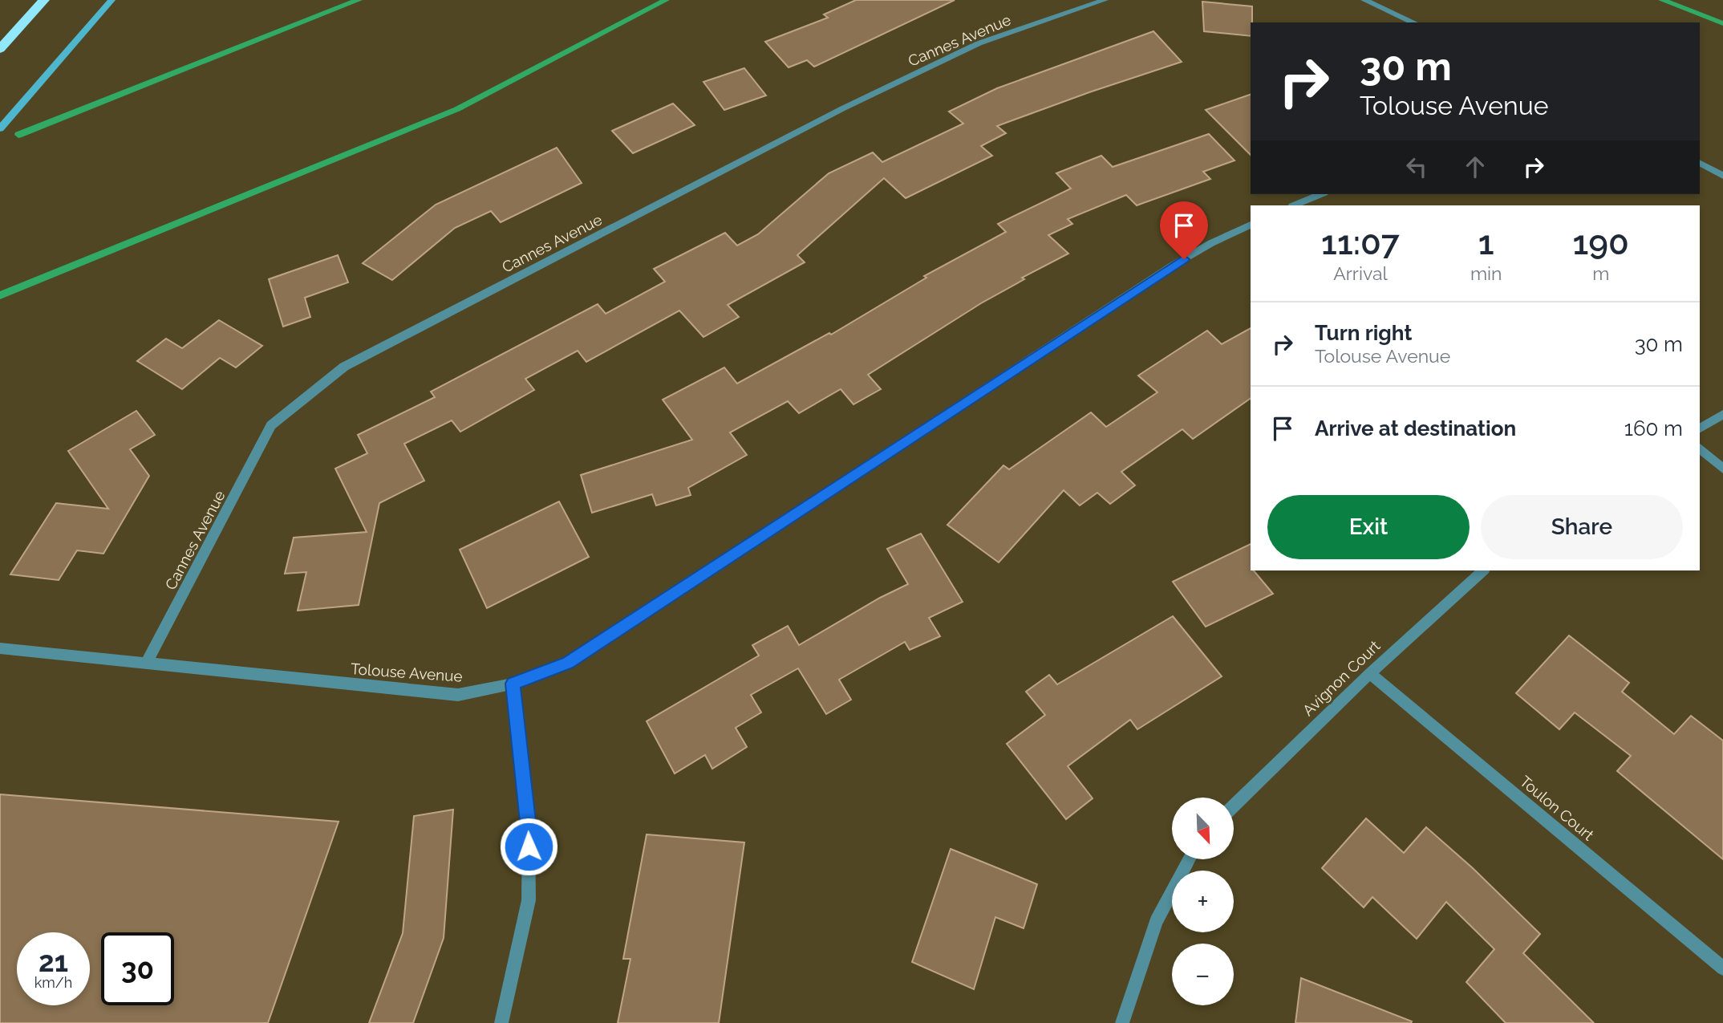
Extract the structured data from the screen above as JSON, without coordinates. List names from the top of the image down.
{
  "streets": {
    "street": [
      "Cannes Avenue",
      "Tolouse Avenue",
      "Avignon Court",
      "Toulon Court"
    ]
  },
  "crossings": [
    ["Cannes Avenue", "Tolouse Avenue"],
    ["Avignon Court", "Toulon Court"]
  ],
  "north": "bottom right",
  "page": {
    "turn": ["30 m", "Tolouse Avenue"],
    "eta": [
      "11:07",
      "Arrival",
      "1",
      "min",
      "190",
      "m"
    ],
    "list": [
      {
        "name": "Turn right",
        "note": "Tolouse Avenue",
        "value": "30 m"
      },
      {
        "name": "Arrive at destination",
        "value": "160 m"
      }
    ],
    "buttons": ["Exit", "Share"],
    "map_buttons": ["+", "−"],
    "speed": "21 km/h",
    "limit": "30"
  }
}
